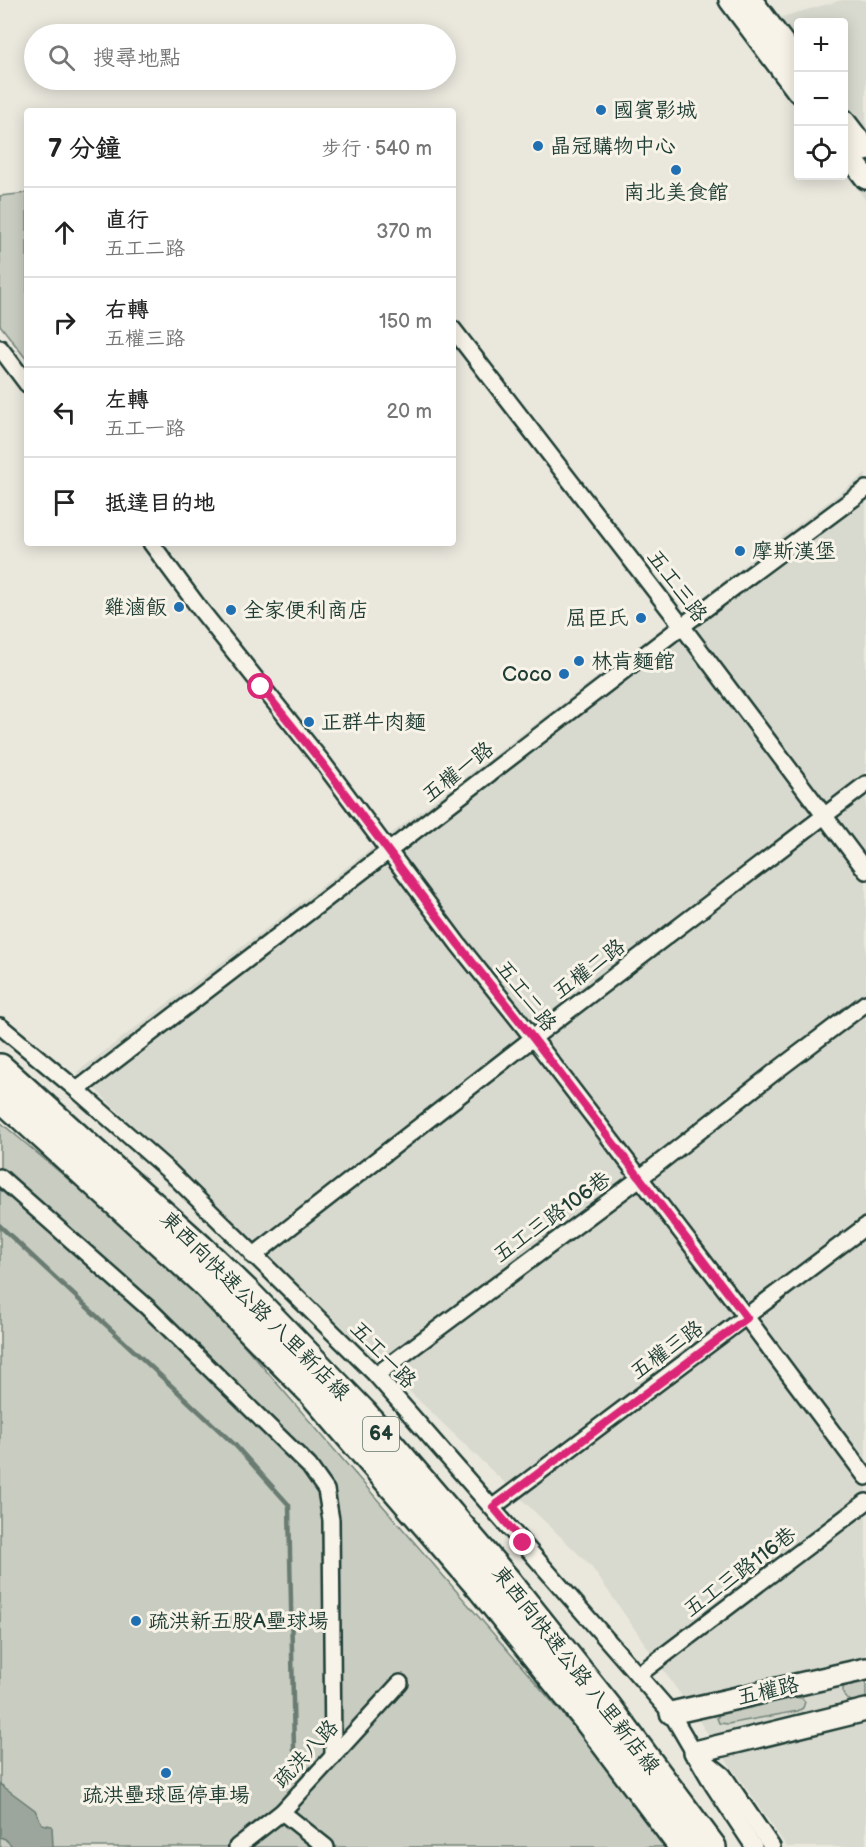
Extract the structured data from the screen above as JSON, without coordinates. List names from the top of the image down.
{
  "streets": {
    "highway": ["東西向快速公路 八里新店線", "64"],
    "street": [
      "五工三路",
      "五權一路",
      "五權二路",
      "五工二路",
      "五工三路106巷",
      "五權三路",
      "五工一路",
      "五工三路116巷",
      "五權路",
      "疏洪八路"
    ]
  },
  "crossings": [
    ["五工三路", "五權一路"],
    ["五工三路", "五權二路"],
    ["五權一路", "五工二路"],
    ["五權一路", "五工一路"],
    ["五權二路", "五工二路"],
    ["五權二路", "五工一路"],
    ["五工二路", "五工三路106巷"],
    ["五工二路", "五權三路"],
    ["五工三路106巷", "五工一路"],
    ["五權三路", "五工一路"],
    ["五工一路", "五工三路116巷"],
    ["五工一路", "五權路"]
  ],
  "places": [
    "國賓影城",
    "晶冠購物中心",
    "南北美食館",
    "摩斯漢堡",
    "雞滷飯",
    "全家便利商店",
    "屈臣氏",
    "林肯麵館",
    "Coco",
    "正群牛肉麵",
    "疏洪新五股A壘球場",
    "疏洪壘球區停車場"
  ],
  "page": {
    "map_buttons": ["+", "−"],
    "search": "搜尋地點",
    "heading": ["7 分鐘", "步行 · 540 m"],
    "list": [
      ["直行", "五工二路", "370 m"],
      ["右轉", "五權三路", "150 m"],
      ["左轉", "五工一路", "20 m"],
      "抵達目的地"
    ]
  }
}
